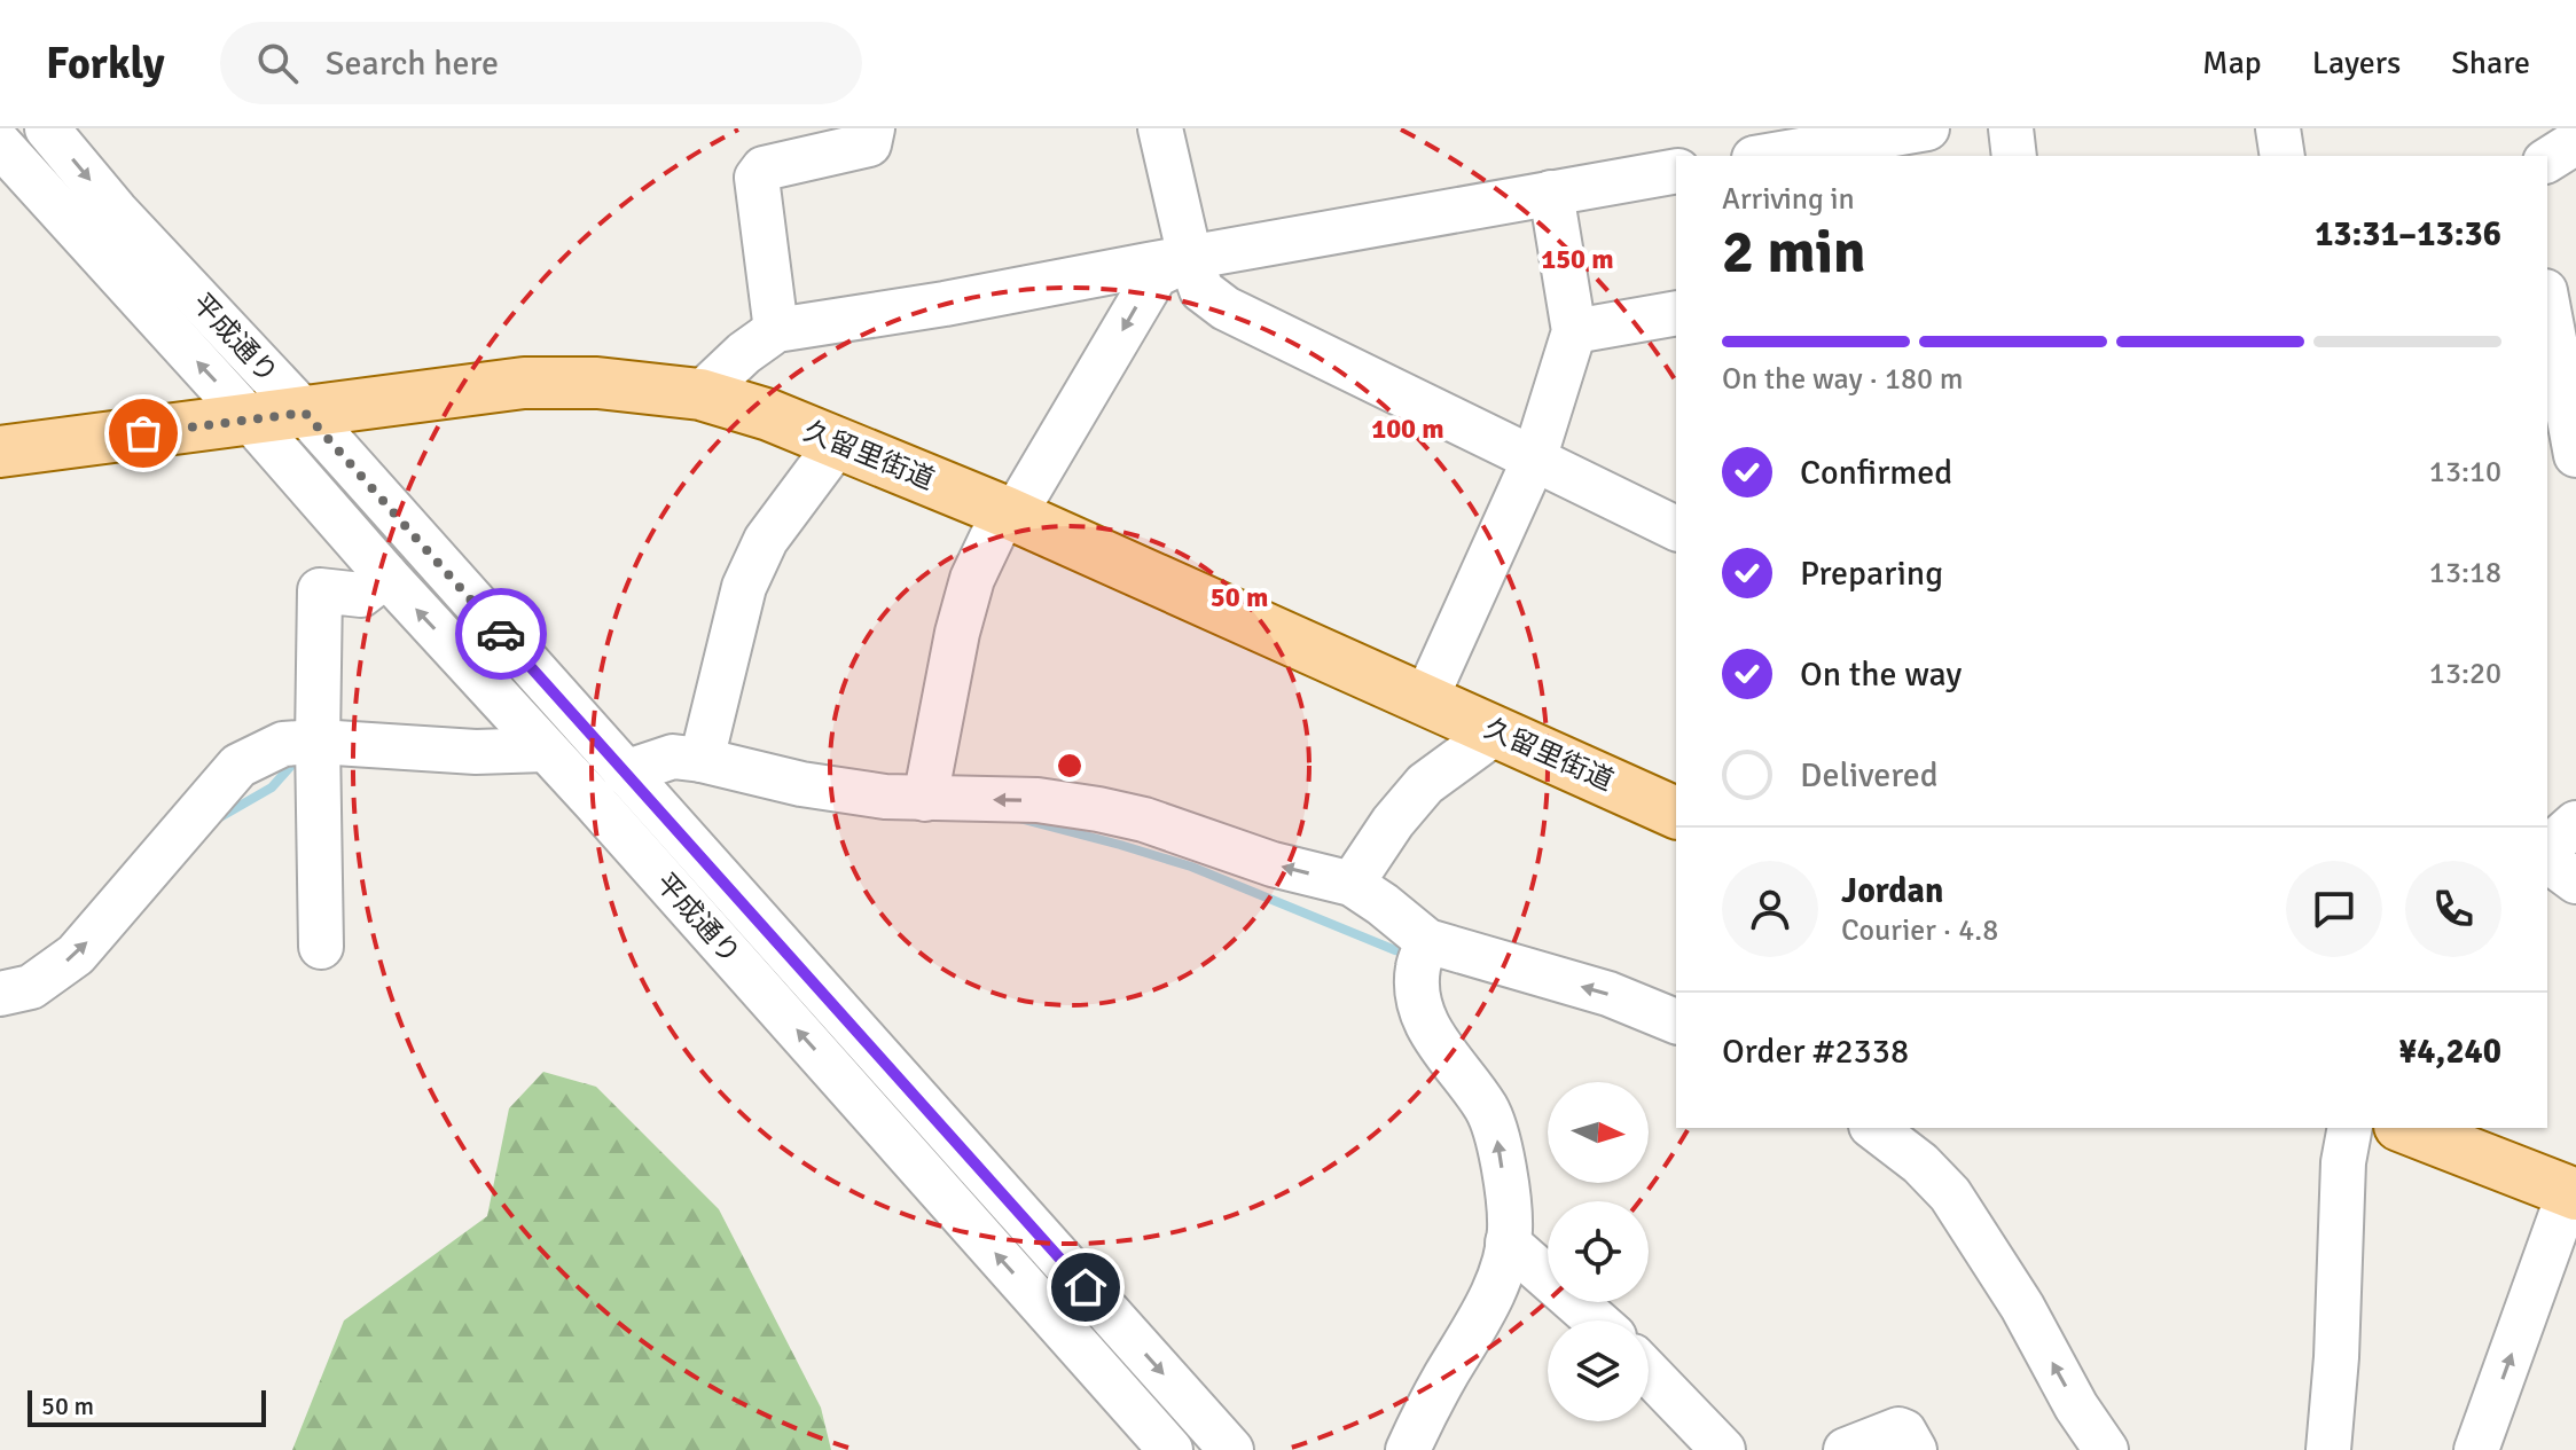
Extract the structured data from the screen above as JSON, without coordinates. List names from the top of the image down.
{
  "streets": {
    "main road": ["久留里街道"],
    "street": ["平成通り"]
  },
  "crossings": [
    ["平成通り", "久留里街道"]
  ],
  "scale_bar": "50 m",
  "north": "right",
  "page": {
    "header": "Forkly",
    "search": "Search here",
    "nav": ["Map", "Layers", "Share"],
    "heading": ["2 min", "Arriving in", "13:31–13:36"],
    "panel": [
      "Jordan",
      "Courier · 4.8",
      "Order #2338",
      "¥4,240"
    ],
    "bar": "On the way · 180 m",
    "list": [
      ["Confirmed", "13:10"],
      ["Preparing", "13:18"],
      ["On the way", "13:20"],
      "Delivered"
    ],
    "scale": "50 m"
  },
  "rings": ["150 m", "100 m", "50 m"]
}
